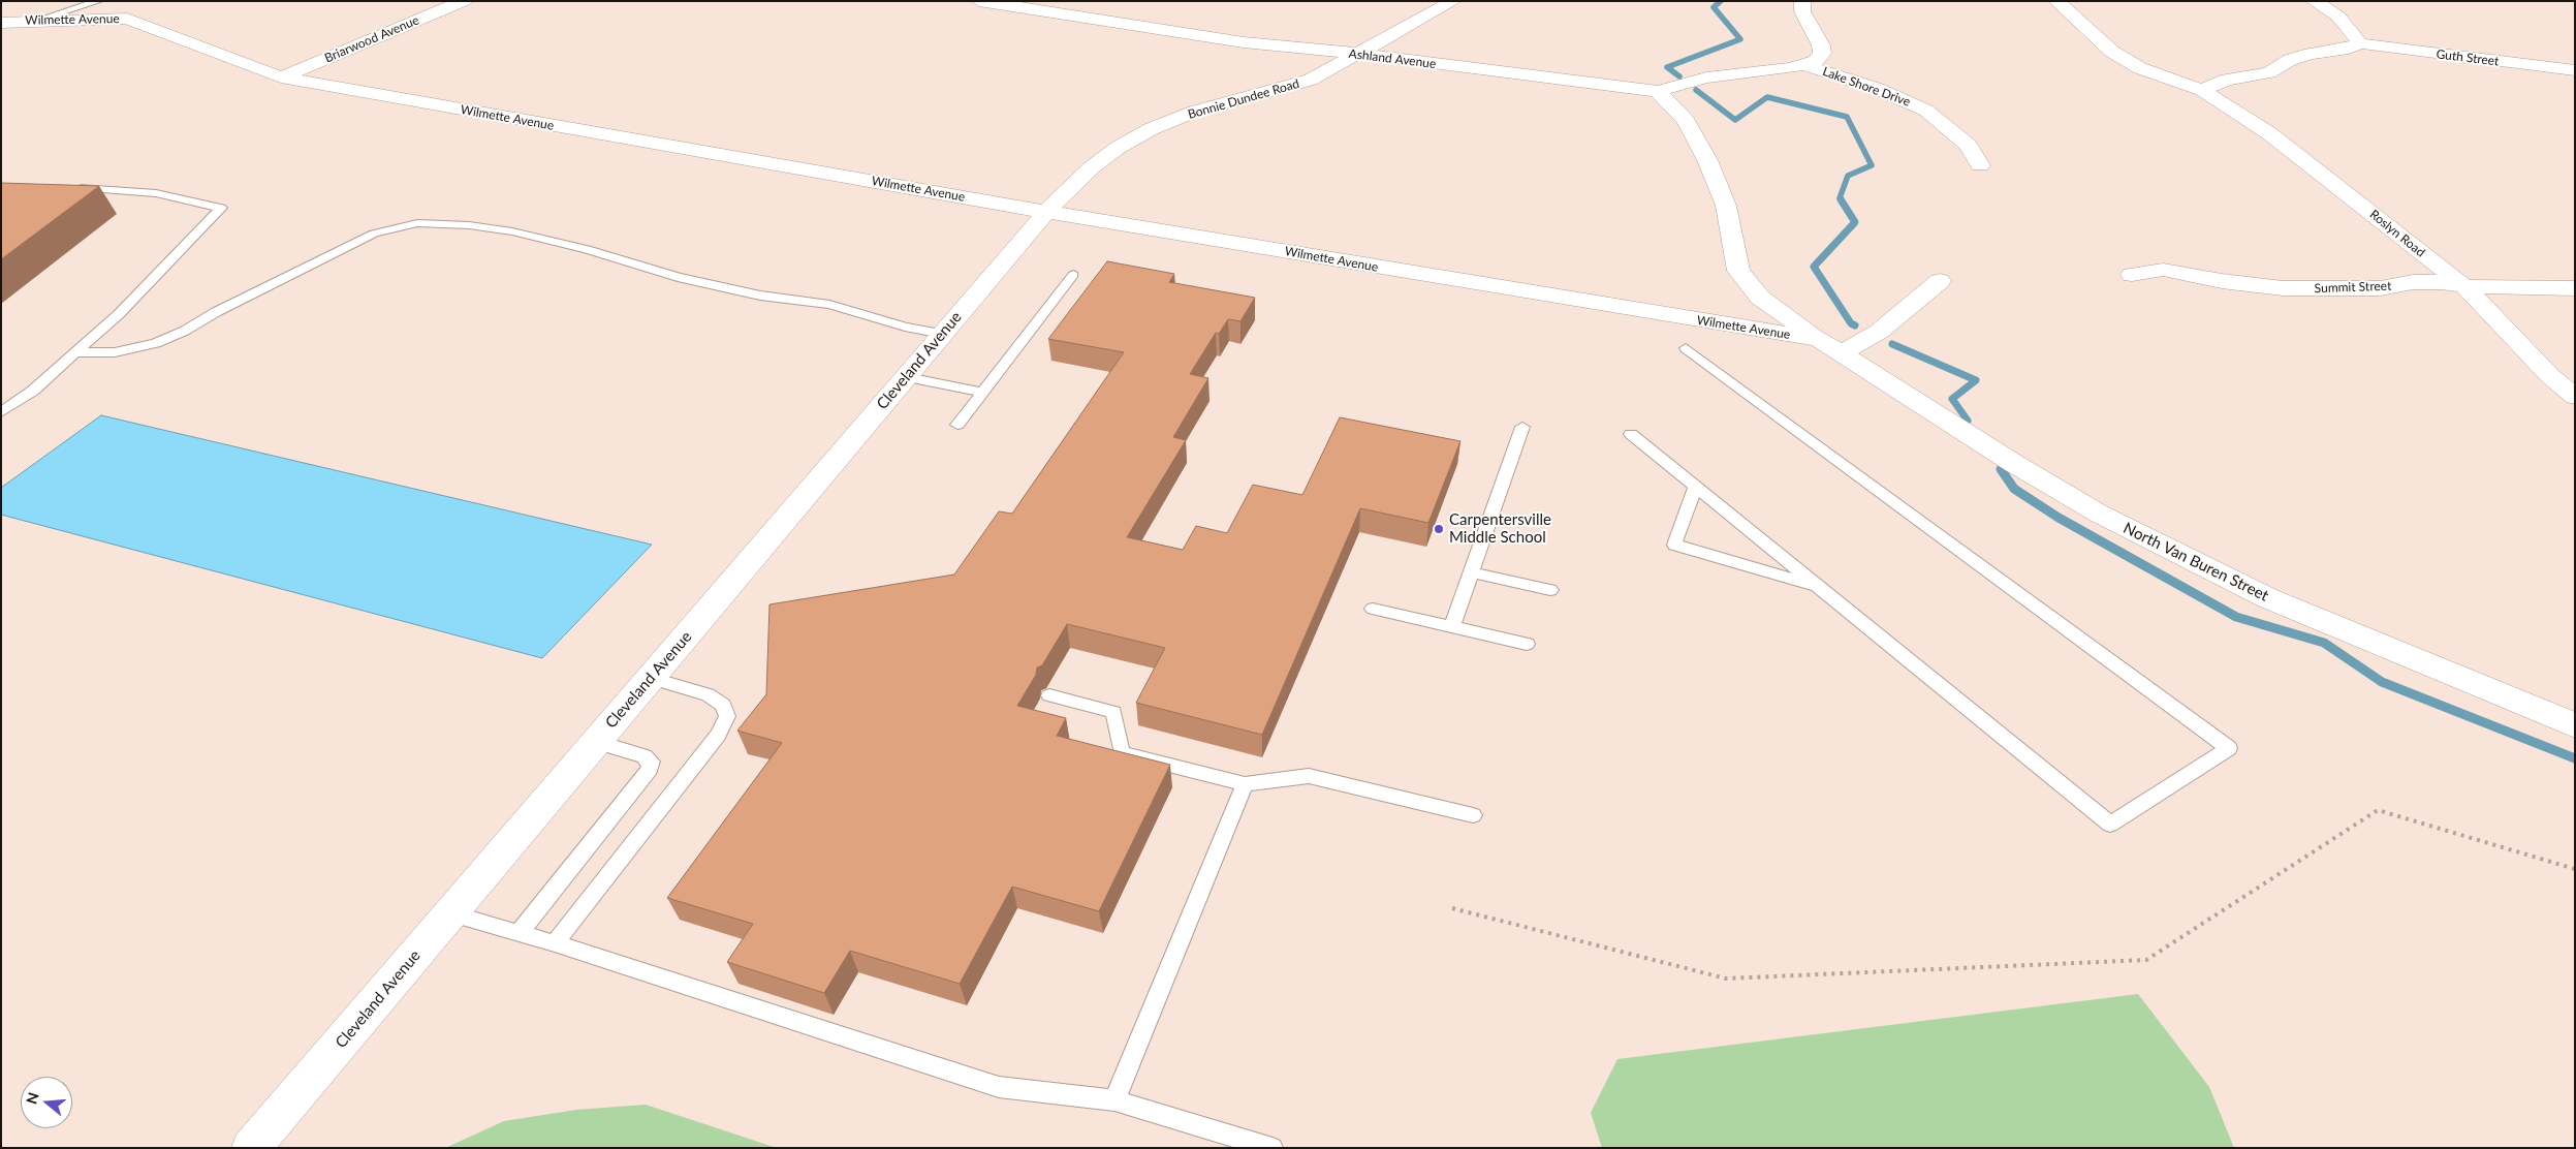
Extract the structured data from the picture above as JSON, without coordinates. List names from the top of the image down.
{
  "streets": {
    "street": [
      "Wilmette Avenue",
      "Briarwood Avenue",
      "Guth Street",
      "Ashland Avenue",
      "Lake Shore Drive",
      "Bonnie Dundee Road",
      "Roslyn Road",
      "Summit Street",
      "Cleveland Avenue",
      "North Van Buren Street"
    ]
  },
  "crossings": [
    ["Wilmette Avenue", "Briarwood Avenue"],
    ["Wilmette Avenue", "Bonnie Dundee Road"],
    ["Wilmette Avenue", "Cleveland Avenue"],
    ["Wilmette Avenue", "North Van Buren Street"],
    ["Ashland Avenue", "Lake Shore Drive"],
    ["Ashland Avenue", "Bonnie Dundee Road"],
    ["Ashland Avenue", "North Van Buren Street"],
    ["Bonnie Dundee Road", "Cleveland Avenue"],
    ["Roslyn Road", "Summit Street"]
  ],
  "places": ["Carpentersville Middle School"],
  "north": "left"
}
